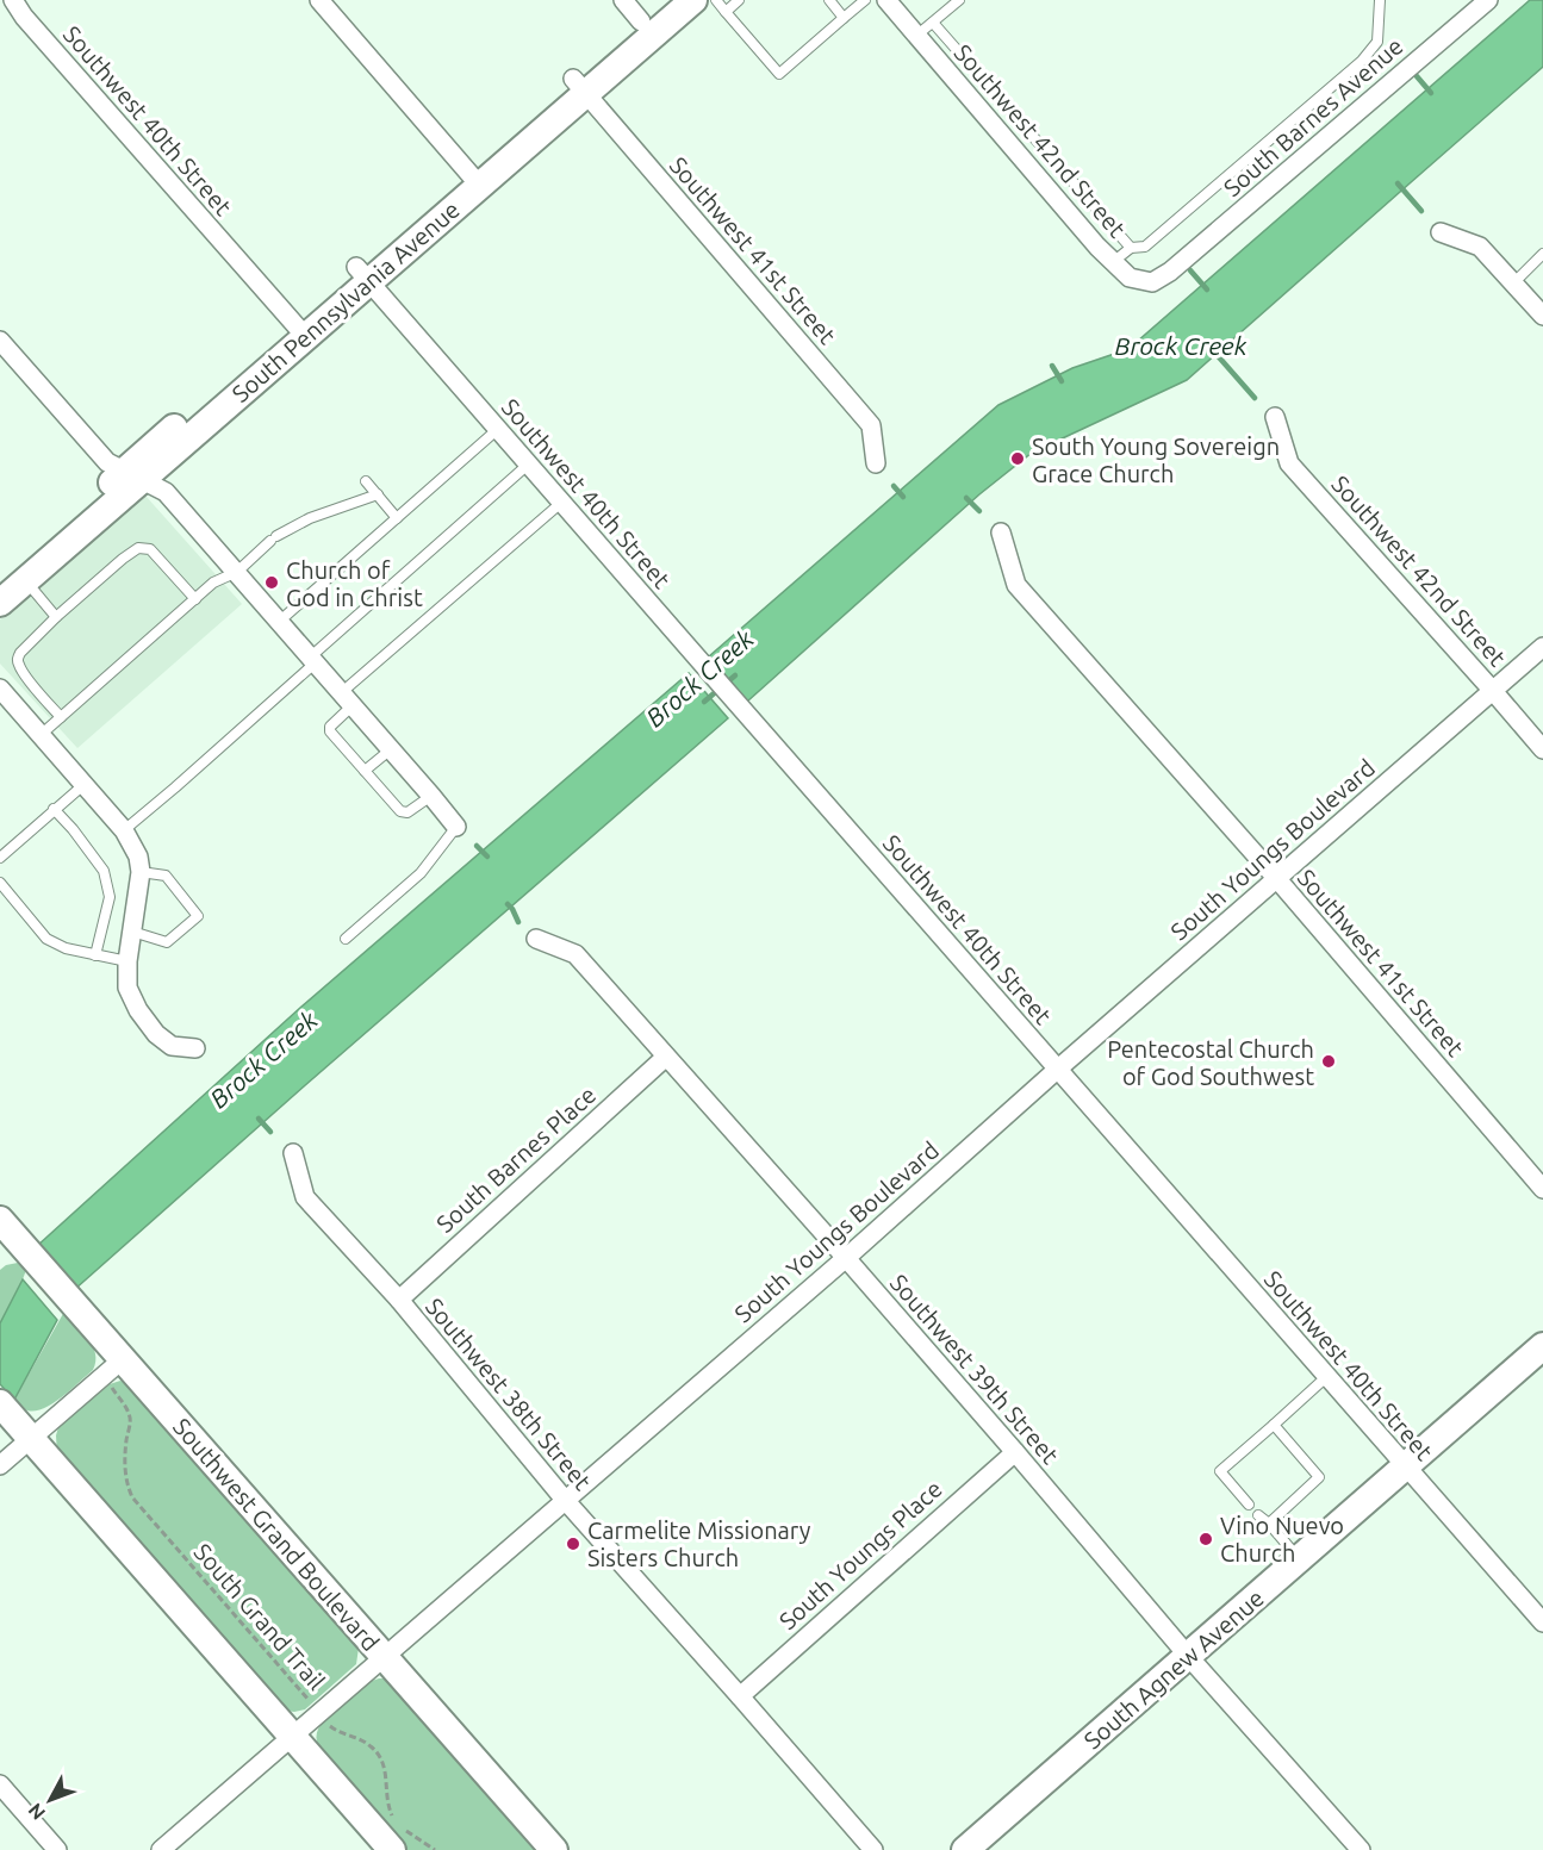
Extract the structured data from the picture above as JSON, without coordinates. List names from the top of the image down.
{
  "streets": {
    "street": [
      "South Barnes Avenue",
      "Southwest 40th Street",
      "Southwest 42nd Street",
      "Southwest 41st Street",
      "South Pennsylvania Avenue",
      "South Youngs Boulevard",
      "South Barnes Place",
      "Southwest 39th Street",
      "Southwest 38th Street",
      "Southwest Grand Boulevard",
      "South Youngs Place",
      "South Agnew Avenue"
    ],
    "path": ["South Grand Trail"]
  },
  "crossings": [
    ["South Barnes Avenue", "Southwest 42nd Street"],
    ["Southwest 40th Street", "South Pennsylvania Avenue"],
    ["Southwest 40th Street", "South Youngs Boulevard"],
    ["Southwest 40th Street", "South Agnew Avenue"],
    ["Southwest 42nd Street", "South Youngs Boulevard"],
    ["Southwest 41st Street", "South Pennsylvania Avenue"],
    ["Southwest 41st Street", "South Youngs Boulevard"],
    ["South Youngs Boulevard", "Southwest 39th Street"],
    ["South Youngs Boulevard", "Southwest 38th Street"],
    ["South Youngs Boulevard", "Southwest Grand Boulevard"],
    ["South Youngs Boulevard", "South Grand Trail"],
    ["South Barnes Place", "Southwest 39th Street"],
    ["South Barnes Place", "Southwest 38th Street"],
    ["Southwest 39th Street", "South Youngs Place"],
    ["Southwest 39th Street", "South Agnew Avenue"],
    ["Southwest 38th Street", "South Youngs Place"],
    ["Southwest Grand Boulevard", "South Grand Trail"]
  ],
  "water": ["Brock Creek"],
  "places": [
    "South Young Sovereign Grace Church",
    "Church of God in Christ",
    "Pentecostal Church of God Southwest",
    "Vino Nuevo Church",
    "Carmelite Missionary Sisters Church"
  ],
  "north": "bottom left"
}
